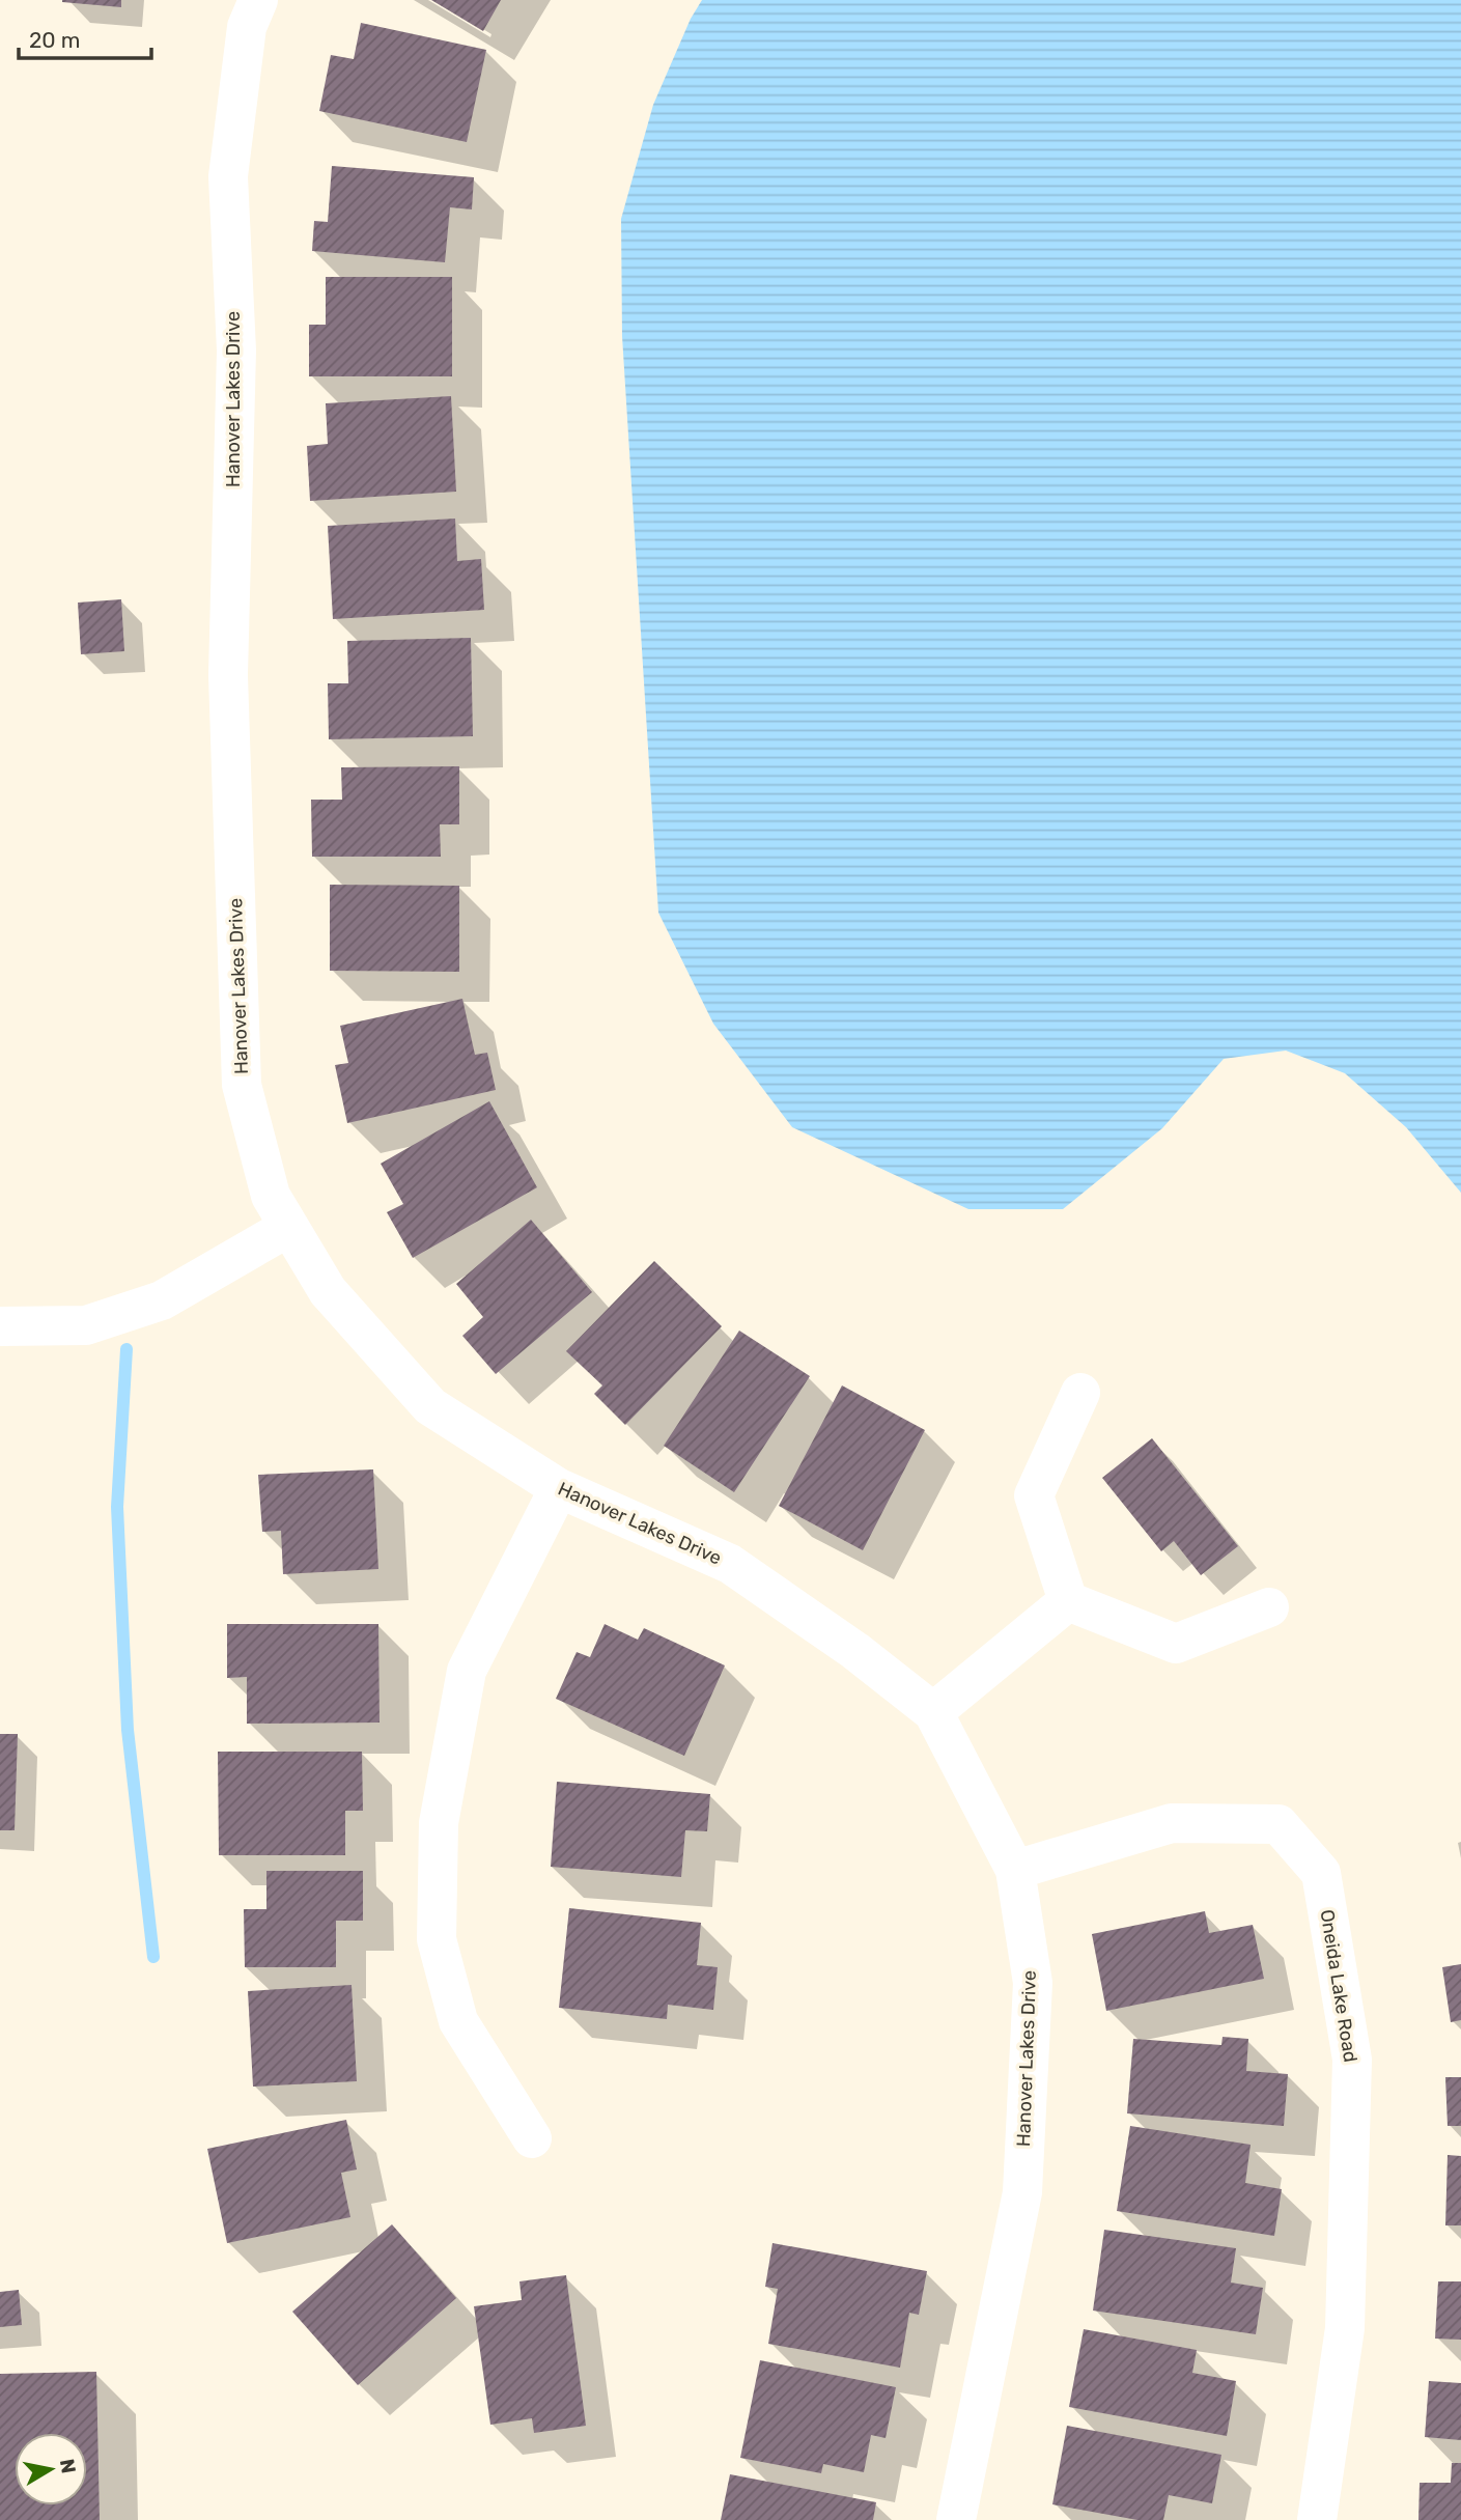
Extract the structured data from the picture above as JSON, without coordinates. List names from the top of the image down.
{
  "streets": {
    "street": ["Hanover Lakes Drive", "Oneida Lake Road"]
  },
  "crossings": [
    ["Hanover Lakes Drive", "Oneida Lake Road"]
  ],
  "scale_bar": "20 m",
  "north": "right"
}
